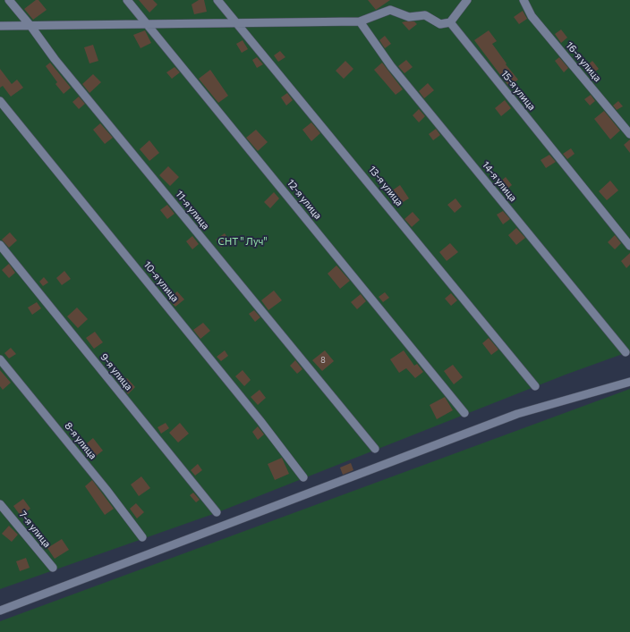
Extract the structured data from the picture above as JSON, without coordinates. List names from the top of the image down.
{
  "streets": {
    "street": [
      "16-я улица",
      "15-я улица",
      "14-я улица",
      "13-я улица",
      "12-я улица",
      "11-я улица",
      "10-я улица",
      "9-я улица",
      "8-я улица",
      "7-я улица"
    ]
  },
  "parks": ["СНТ \" Луч\""],
  "house_numbers": ["8"]
}
